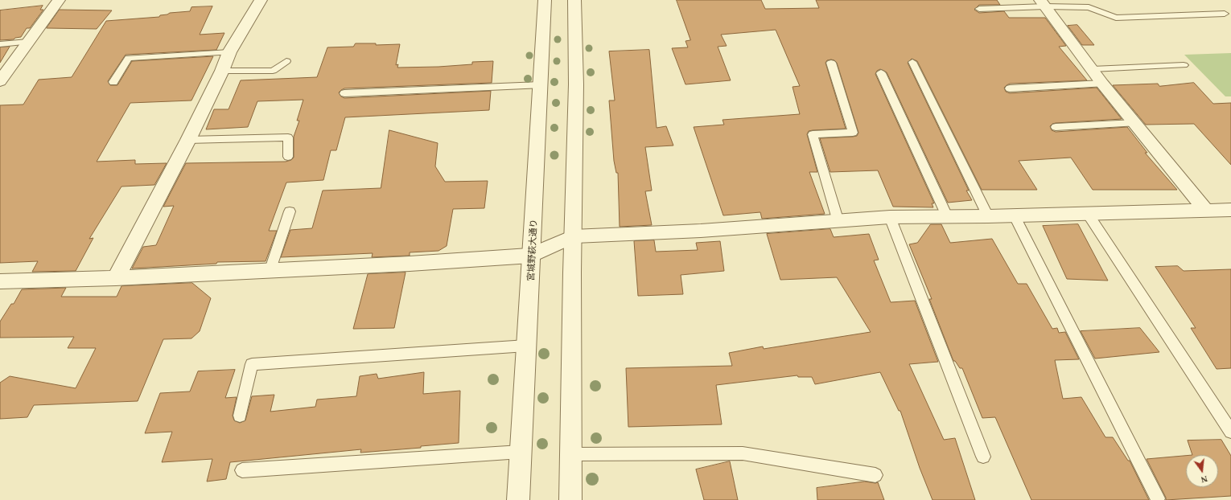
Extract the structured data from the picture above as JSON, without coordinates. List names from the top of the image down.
{
  "streets": {
    "street": ["宮城野萩大通り"]
  },
  "north": "bottom"
}
